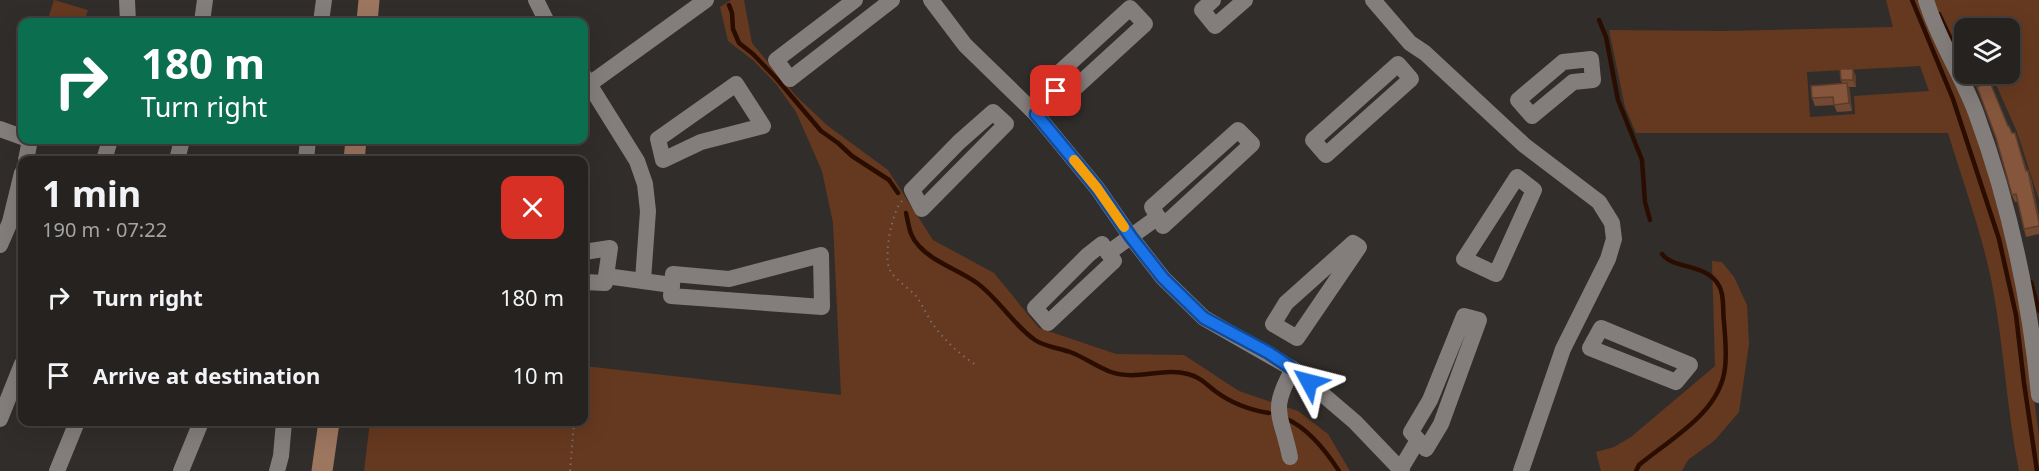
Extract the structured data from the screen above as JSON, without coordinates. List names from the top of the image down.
{
  "page": {
    "turn": ["180 m", "Turn right"],
    "heading": ["1 min", "190 m · 07:22"],
    "list": [
      {
        "name": "Turn right",
        "value": "180 m"
      },
      {
        "name": "Arrive at destination",
        "value": "10 m"
      }
    ]
  }
}
